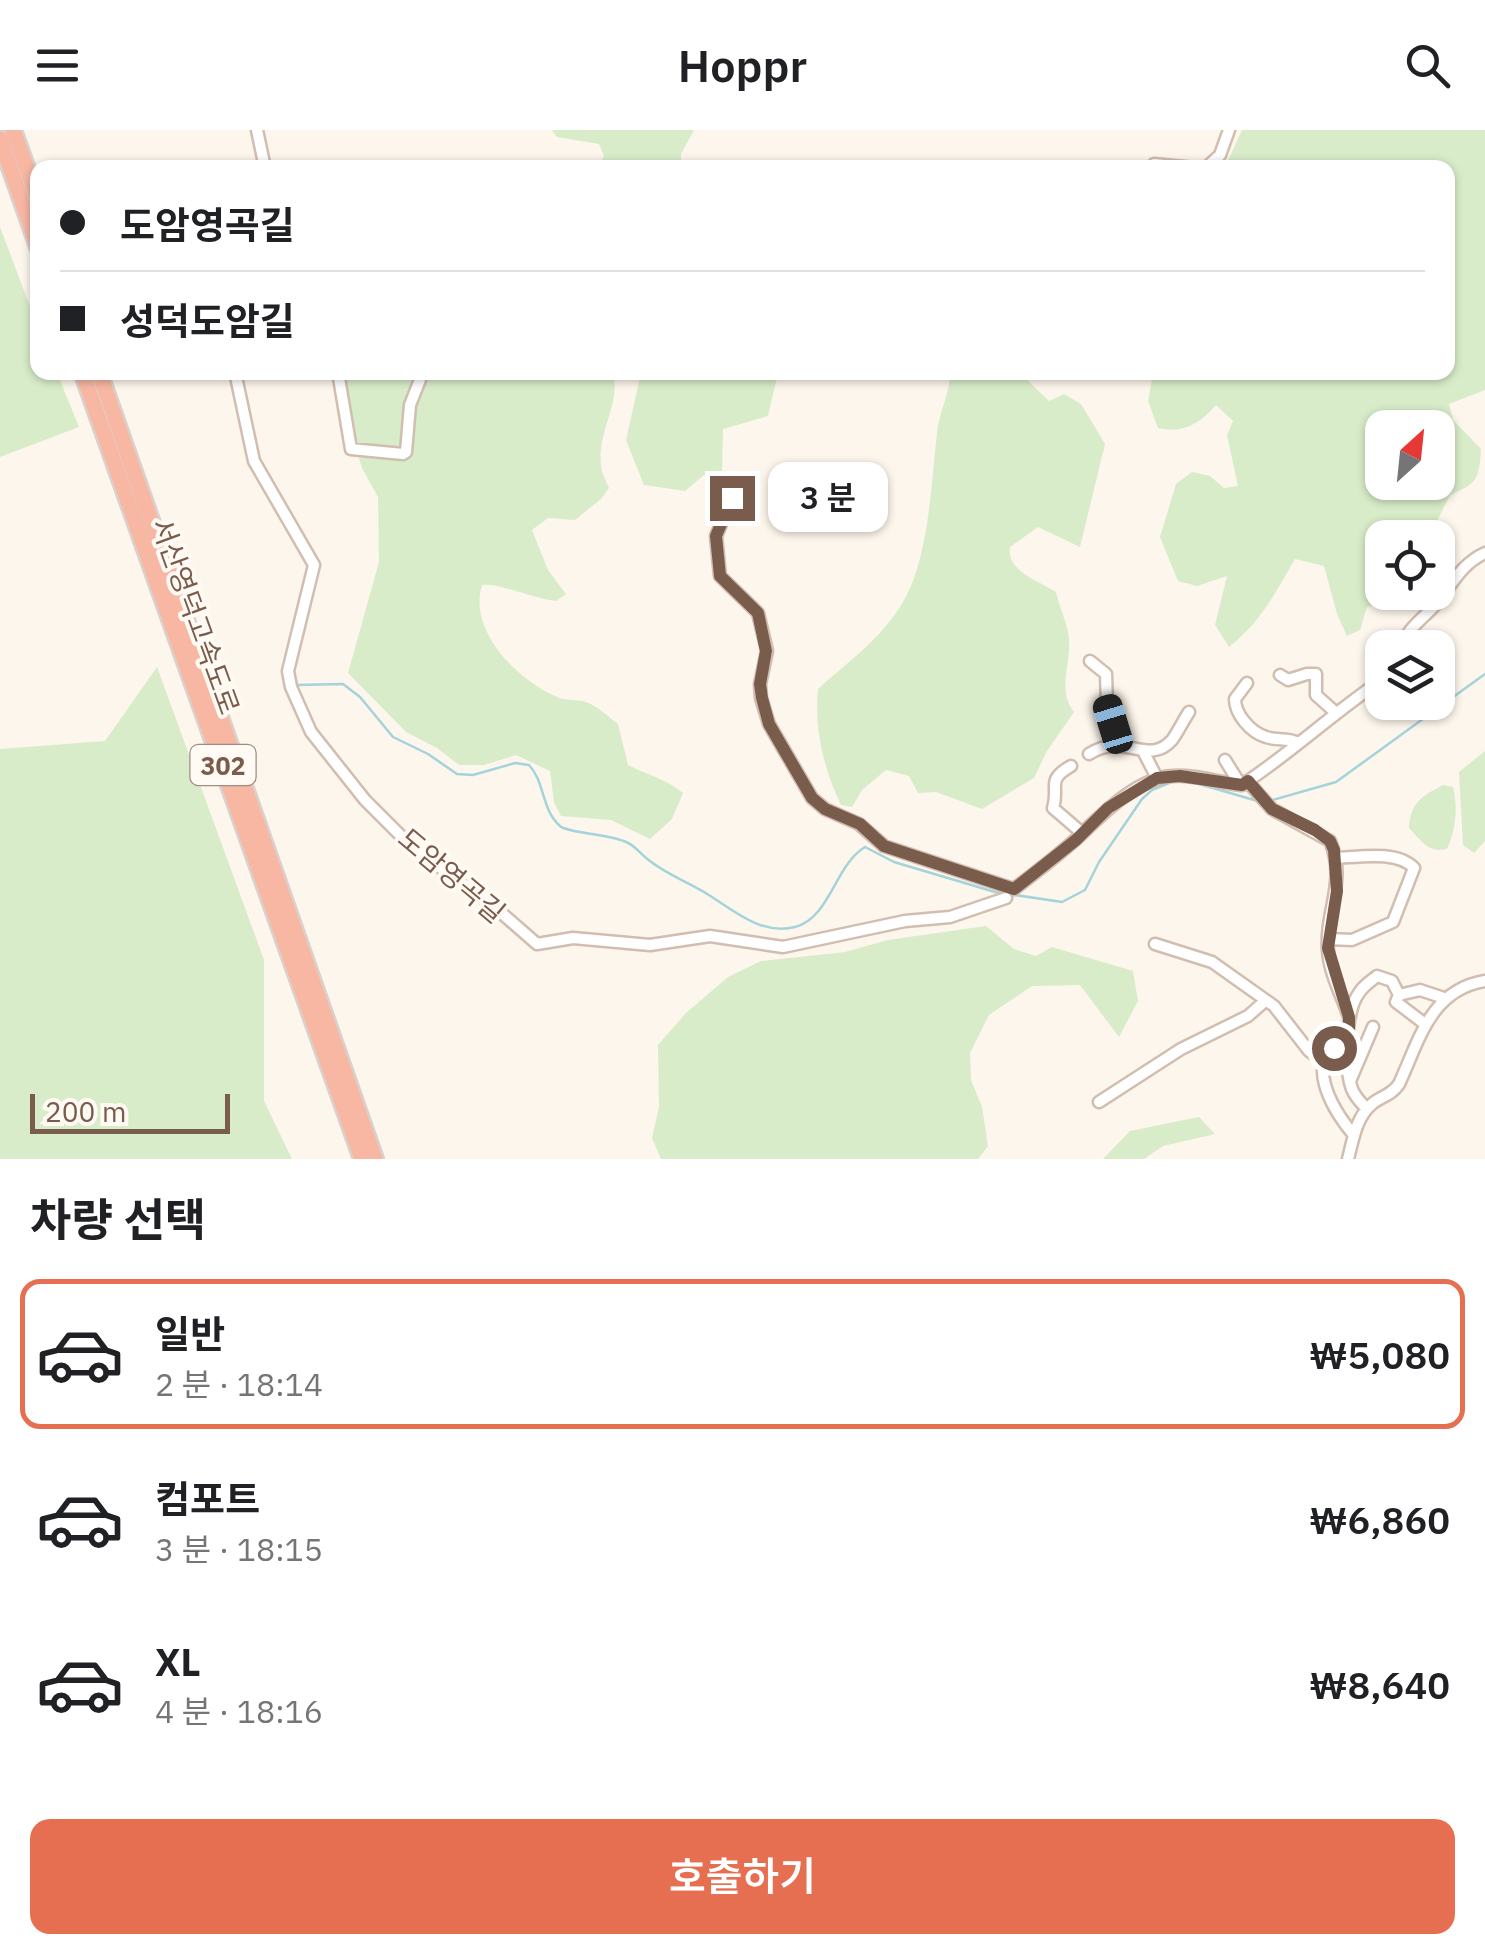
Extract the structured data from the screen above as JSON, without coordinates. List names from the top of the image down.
{
  "streets": {
    "highway": ["서산영덕고속도로", "302"],
    "street": ["도암영곡길"]
  },
  "scale_bar": "200 m",
  "north": "top right",
  "page": {
    "header": "Hoppr",
    "banner": ["도암영곡길", "성덕도암길"],
    "bubble": "3 분",
    "scale": "200 m",
    "heading": "차량 선택",
    "list": [
      {
        "name": "일반",
        "note": "2 분 · 18:14",
        "value": "₩5,080"
      },
      {
        "name": "컴포트",
        "note": "3 분 · 18:15",
        "value": "₩6,860"
      },
      {
        "name": "XL",
        "note": "4 분 · 18:16",
        "value": "₩8,640"
      }
    ],
    "buttons": "호출하기"
  }
}
